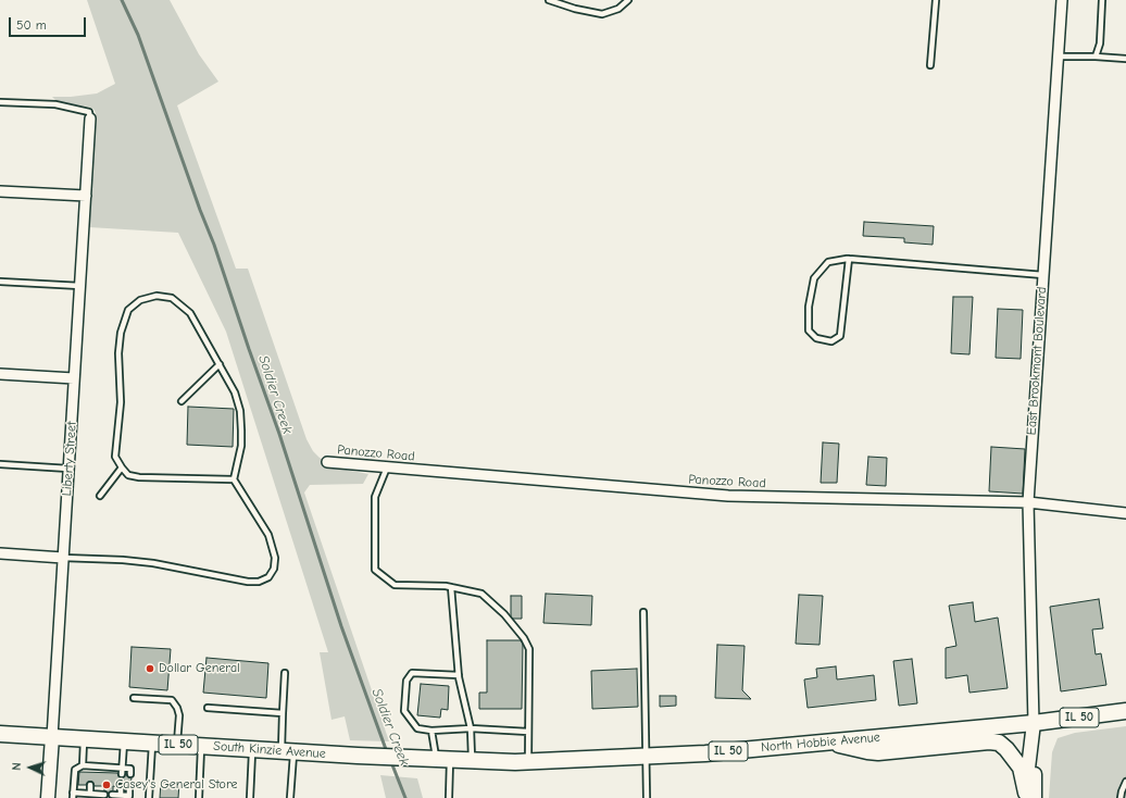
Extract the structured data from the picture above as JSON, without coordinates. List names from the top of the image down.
{
  "streets": {
    "main road": [
      "East Brookmont Boulevard",
      "Liberty Street",
      "IL 50",
      "North Hobbie Avenue",
      "South Kinzie Avenue"
    ],
    "street": ["Panozzo Road"]
  },
  "crossings": [
    ["East Brookmont Boulevard", "Panozzo Road"],
    ["East Brookmont Boulevard", "North Hobbie Avenue"],
    ["Liberty Street", "South Kinzie Avenue"],
    ["North Hobbie Avenue", "South Kinzie Avenue"]
  ],
  "water": ["Soldier Creek"],
  "places": ["Dollar General", "Casey's General Store"],
  "scale_bar": "50 m",
  "north": "left"
}
